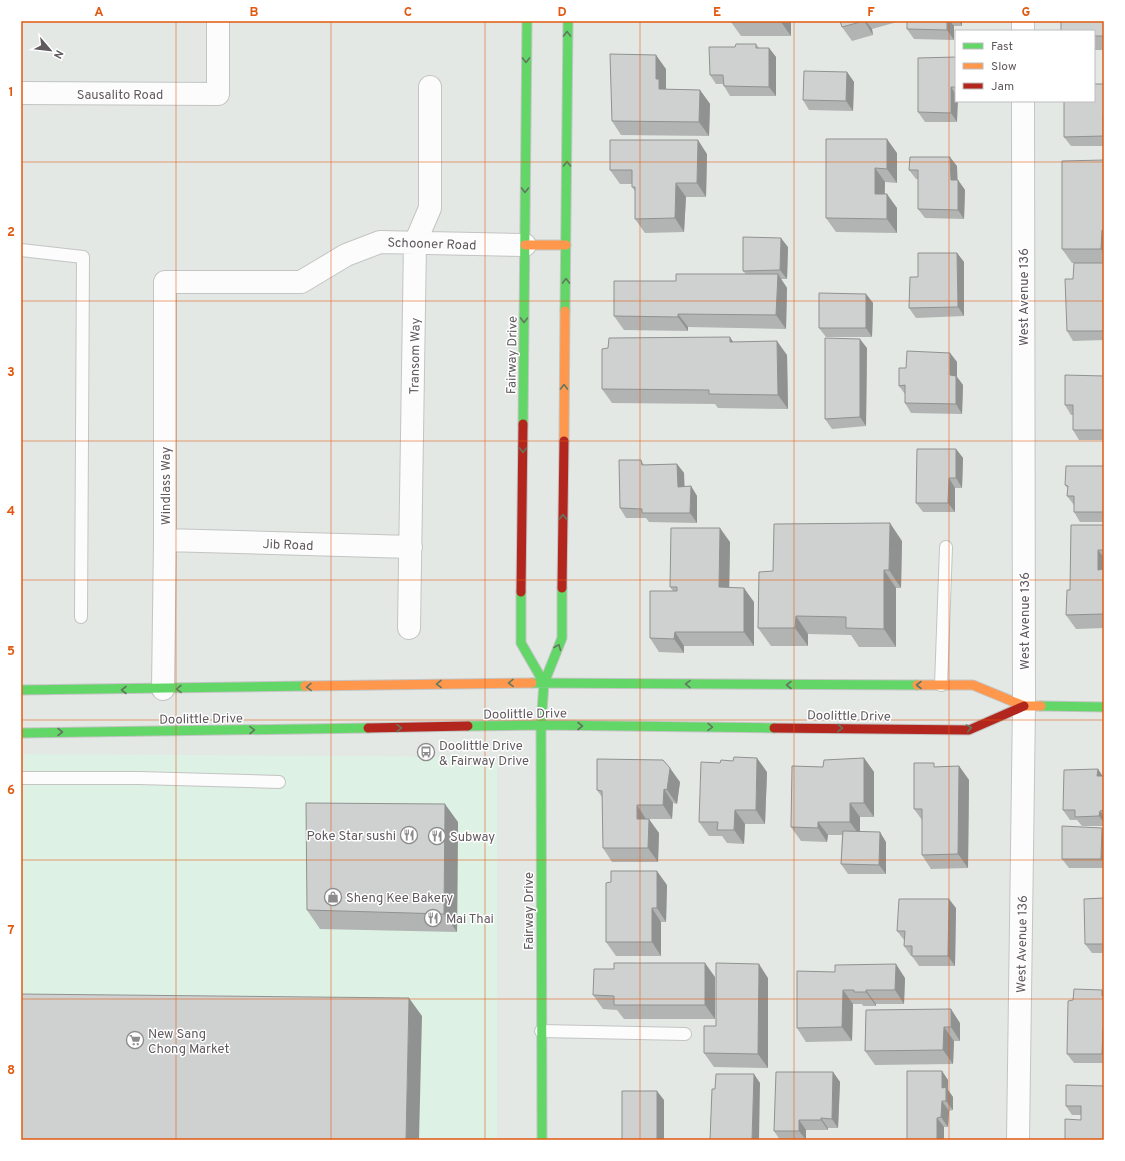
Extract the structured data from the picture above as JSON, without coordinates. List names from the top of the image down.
{
  "streets": {
    "street": [
      "Sausalito Road",
      "Schooner Road",
      "West Avenue 136",
      "Fairway Drive",
      "Transom Way",
      "Windlass Way",
      "Jib Road",
      "Doolittle Drive"
    ]
  },
  "crossings": [
    ["Schooner Road", "Fairway Drive"],
    ["Schooner Road", "Transom Way"],
    ["Schooner Road", "Windlass Way"],
    ["West Avenue 136", "Doolittle Drive"],
    ["Fairway Drive", "Doolittle Drive"],
    ["Transom Way", "Jib Road"],
    ["Windlass Way", "Jib Road"],
    ["Windlass Way", "Doolittle Drive"]
  ],
  "places": {
    "bus stop": ["Doolittle Drive & Fairway Drive"],
    "restaurant": ["Poke Star sushi", "Subway", "Mai Thai"],
    "shop": ["Sheng Kee Bakery"],
    "supermarket": ["New Sang Chong Market"]
  },
  "legend": ["Fast", "Slow", "Jam"],
  "north": "bottom right",
  "grid": {
    "columns": [
      "A",
      "B",
      "C",
      "D",
      "E",
      "F",
      "G"
    ],
    "rows": [
      "1",
      "2",
      "3",
      "4",
      "5",
      "6",
      "7",
      "8"
    ]
  }
}
